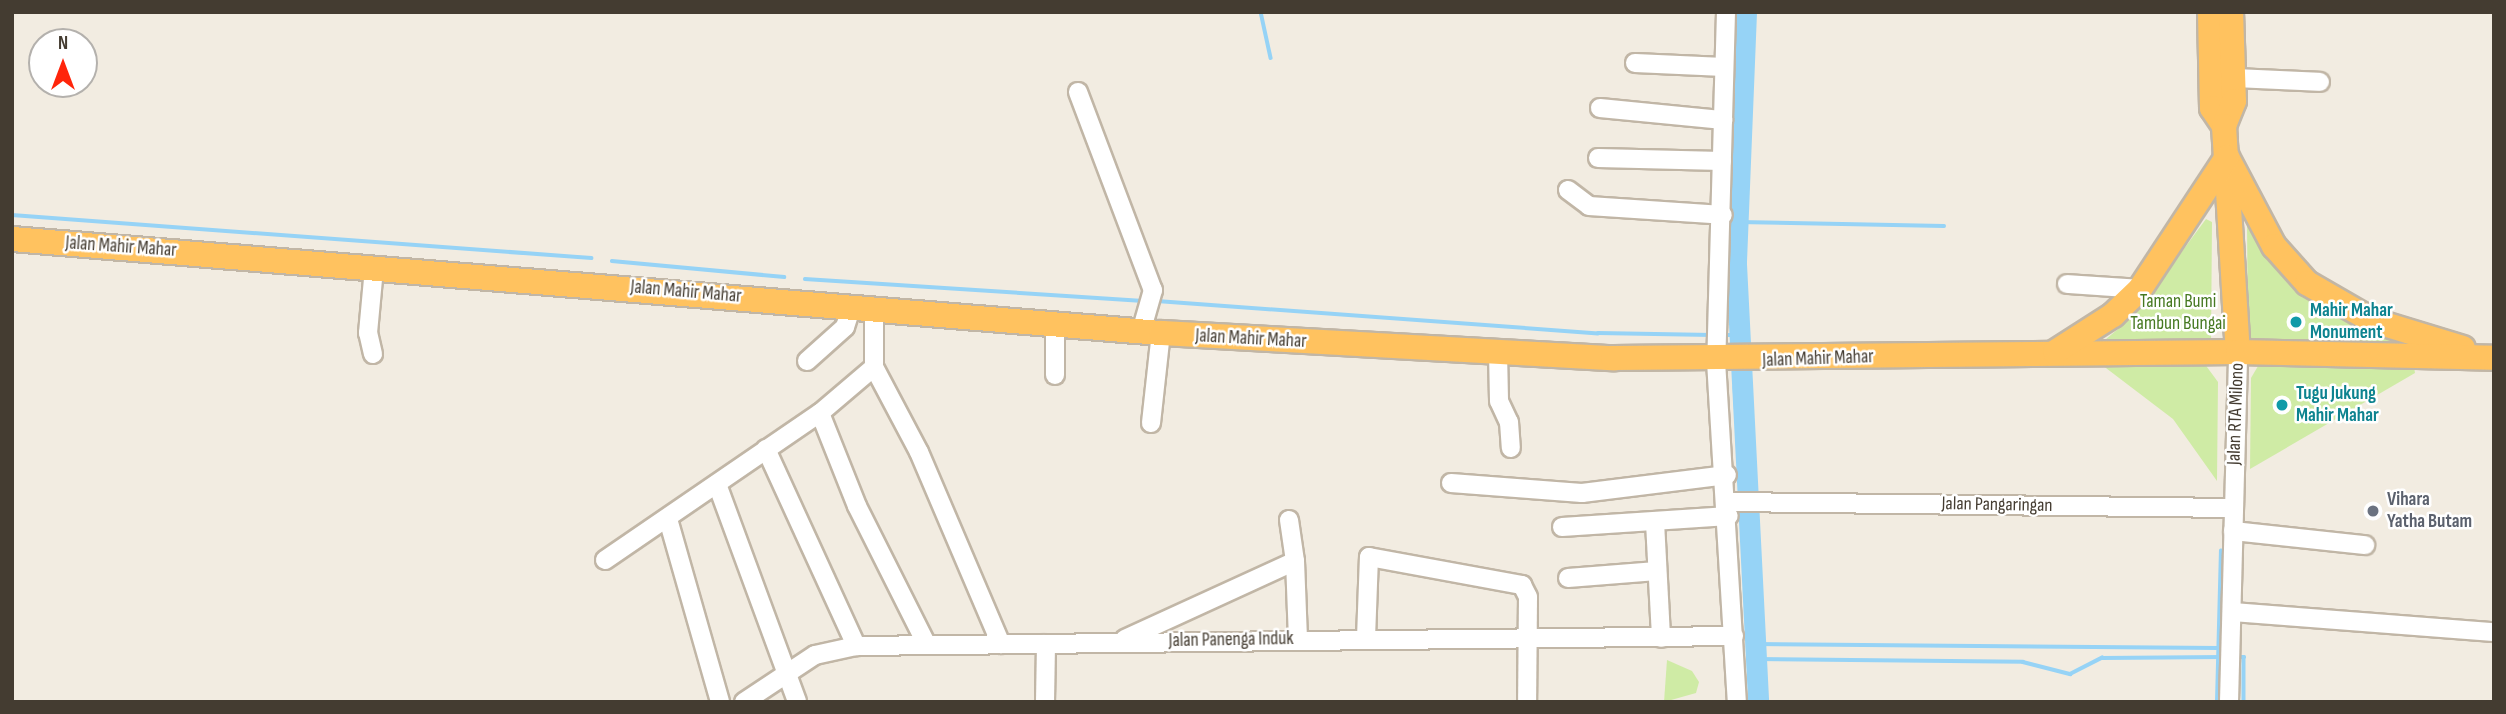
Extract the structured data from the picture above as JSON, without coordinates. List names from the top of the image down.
{
  "streets": {
    "highway": ["Jalan Mahir Mahar", "Jalan RTA Milono"],
    "street": ["Jalan Pangaringan", "Jalan Panenga Induk"]
  },
  "crossings": [
    ["Jalan Mahir Mahar", "Jalan RTA Milono"],
    ["Jalan RTA Milono", "Jalan Pangaringan"]
  ],
  "parks": ["Taman Bumi Tambun Bungai"],
  "places": ["Mahir Mahar Monument", "Tugu Jukung Mahir Mahar", "Vihara Yatha Butam"],
  "north": "top"
}
